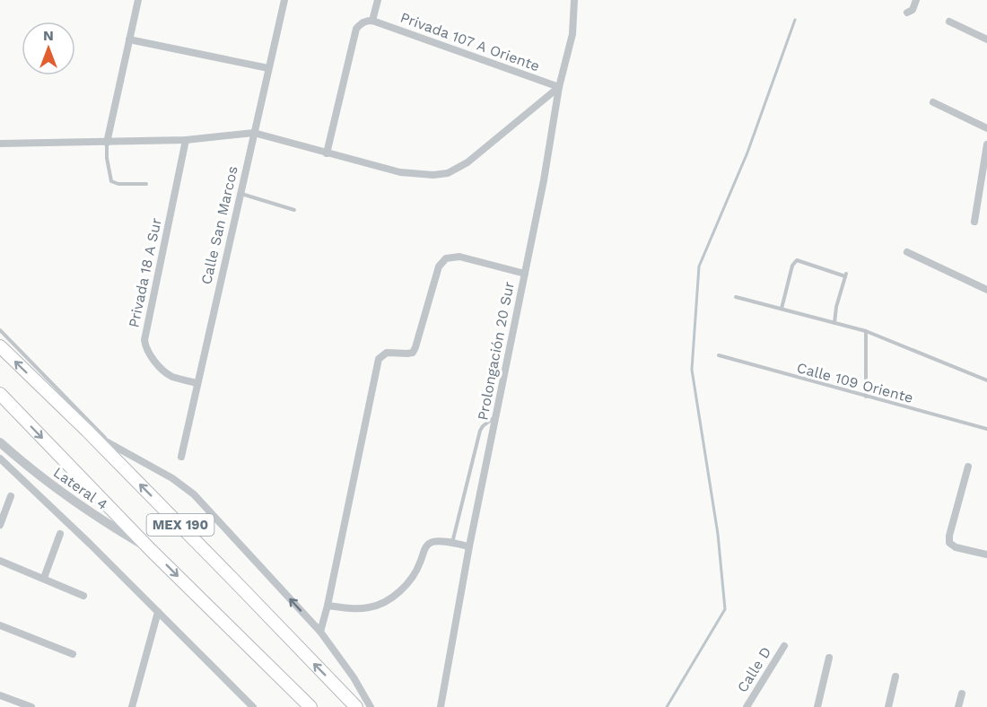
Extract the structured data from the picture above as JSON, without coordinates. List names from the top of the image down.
{
  "streets": {
    "highway": ["MEX 190"],
    "street": [
      "Privada 107 A Oriente",
      "Calle San Marcos",
      "Privada 18 A Sur",
      "Prolongación 20 Sur",
      "Lateral 4",
      "Calle D"
    ],
    "lane": ["Calle 109 Oriente"]
  },
  "crossings": [
    ["Privada 107 A Oriente", "Prolongación 20 Sur"],
    ["Calle San Marcos", "Privada 18 A Sur"],
    ["Lateral 4", "MEX 190"]
  ],
  "north": "top"
}
